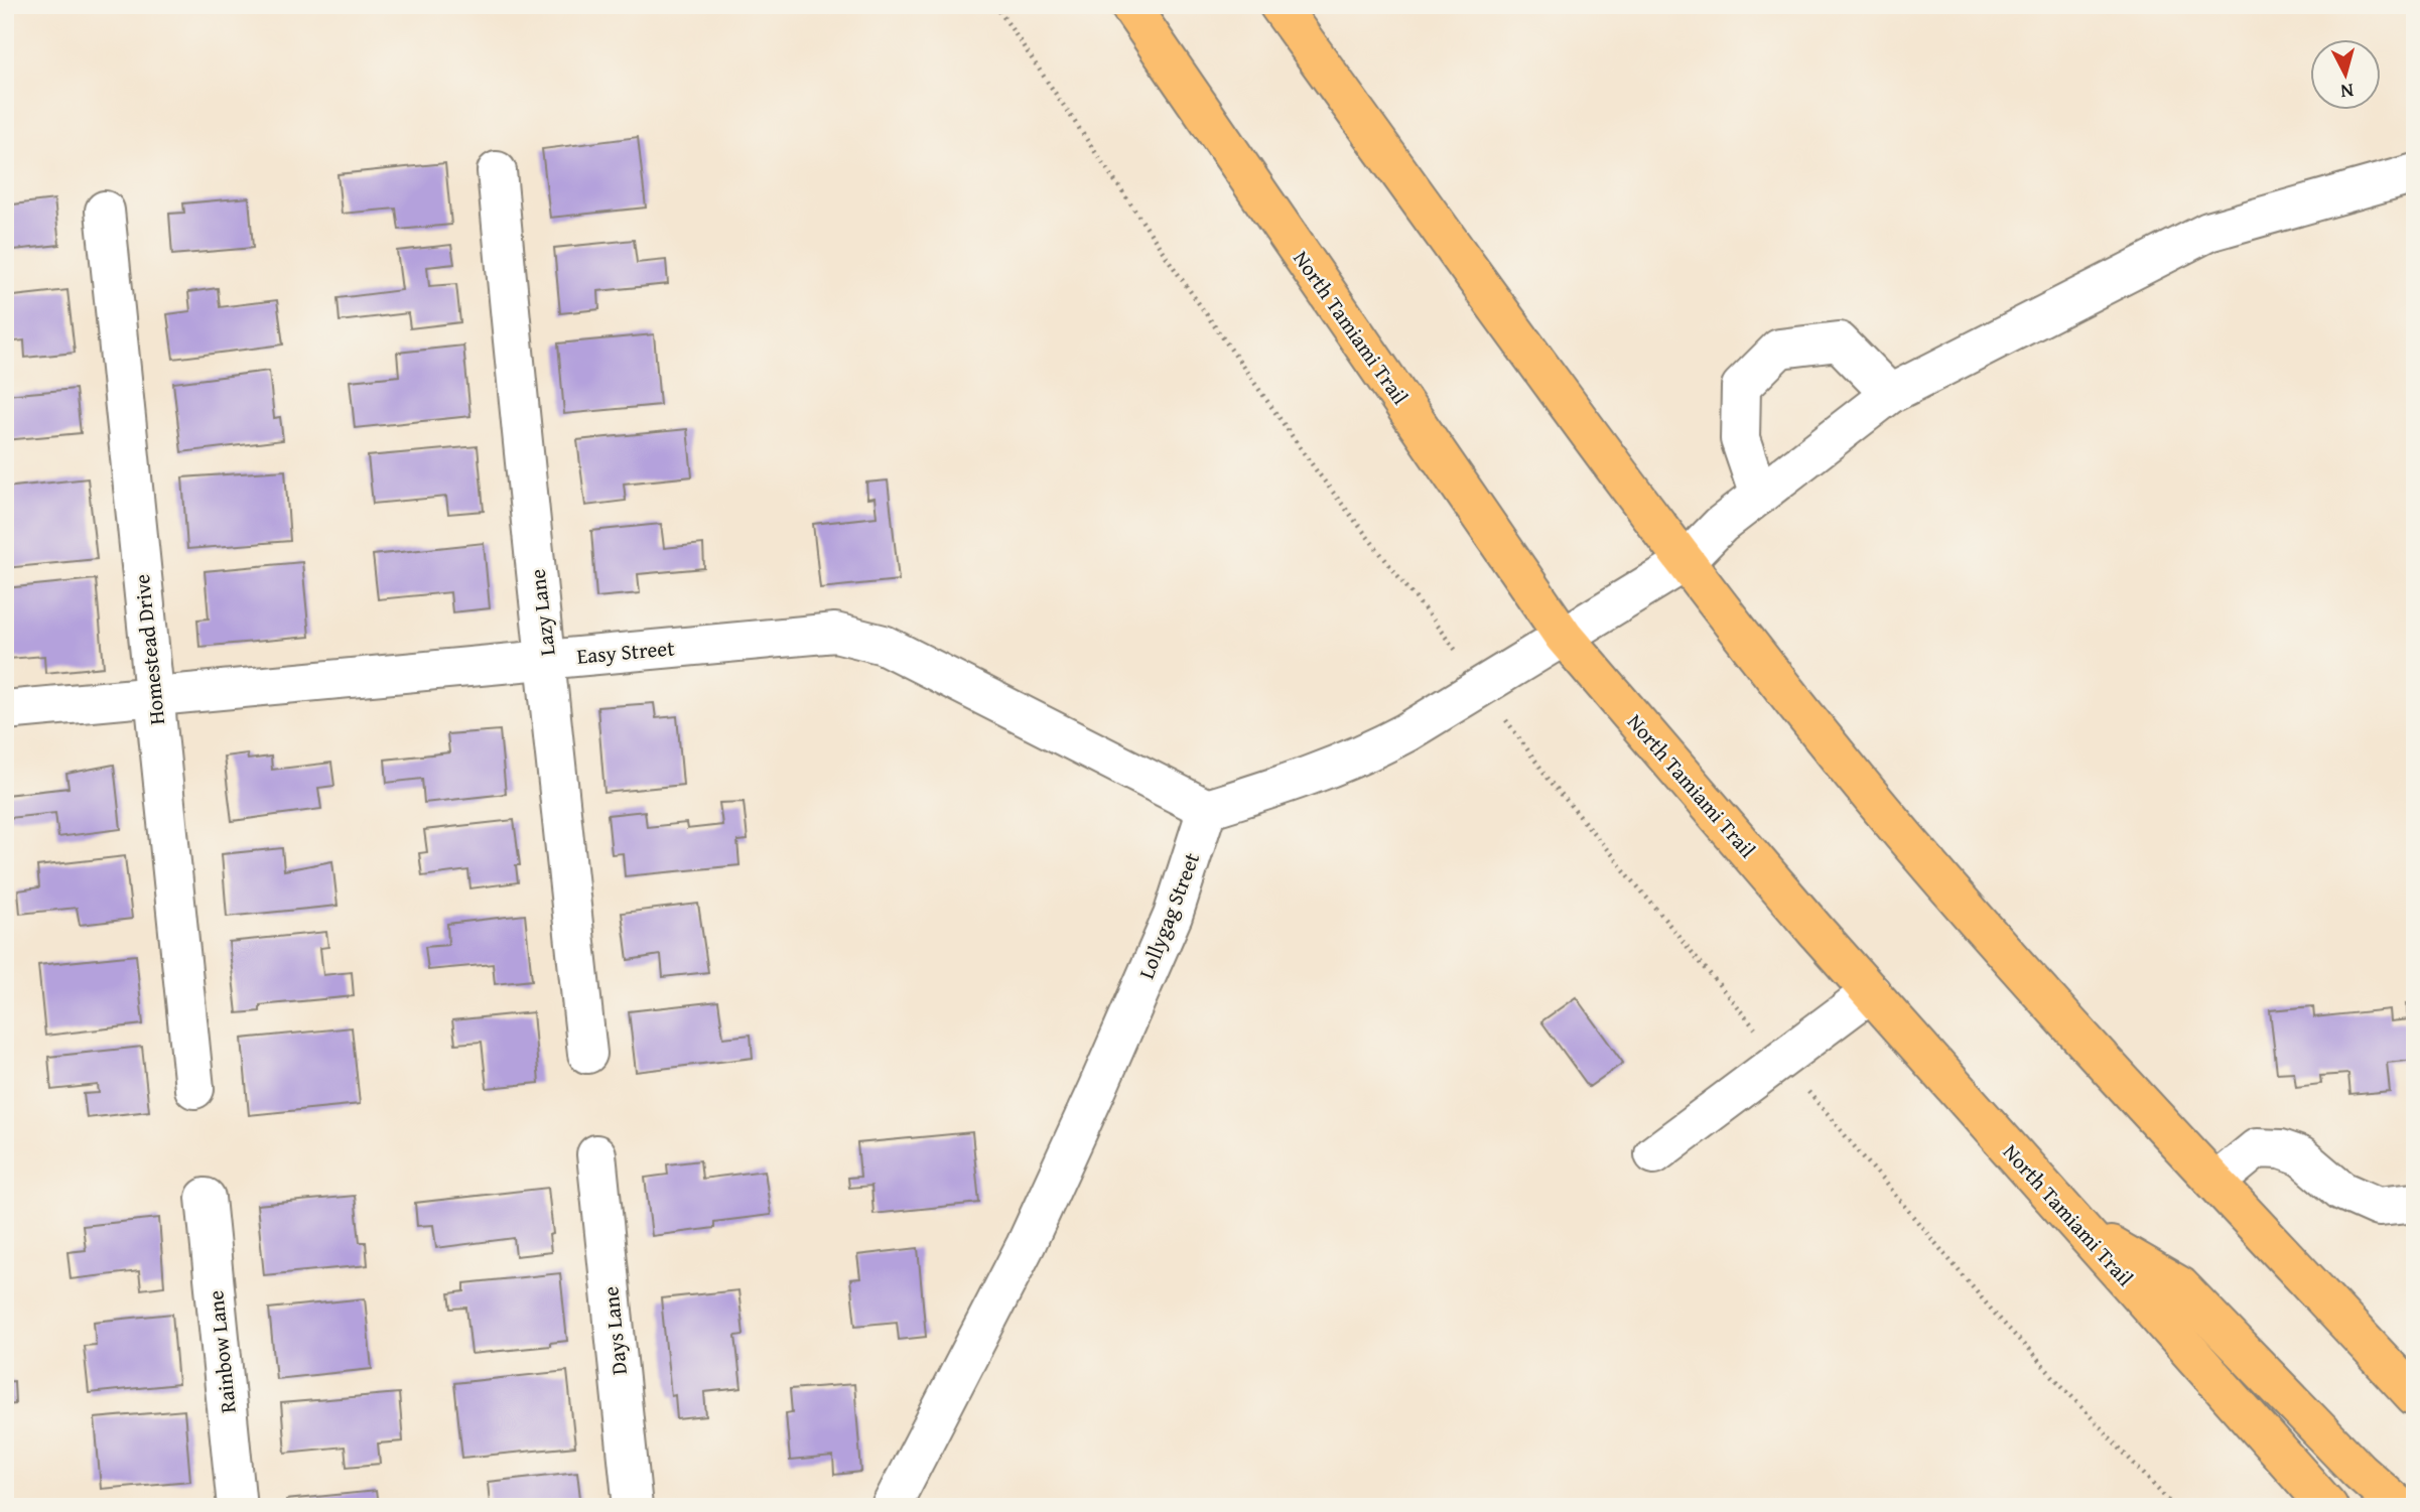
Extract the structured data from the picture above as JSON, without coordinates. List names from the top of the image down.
{
  "streets": {
    "main road": ["North Tamiami Trail"],
    "street": [
      "Lazy Lane",
      "Homestead Drive",
      "Easy Street",
      "Lollygag Street",
      "Days Lane",
      "Rainbow Lane"
    ]
  },
  "crossings": [
    ["Lazy Lane", "Easy Street"],
    ["Homestead Drive", "Easy Street"],
    ["Easy Street", "Lollygag Street"]
  ],
  "north": "bottom"
}
